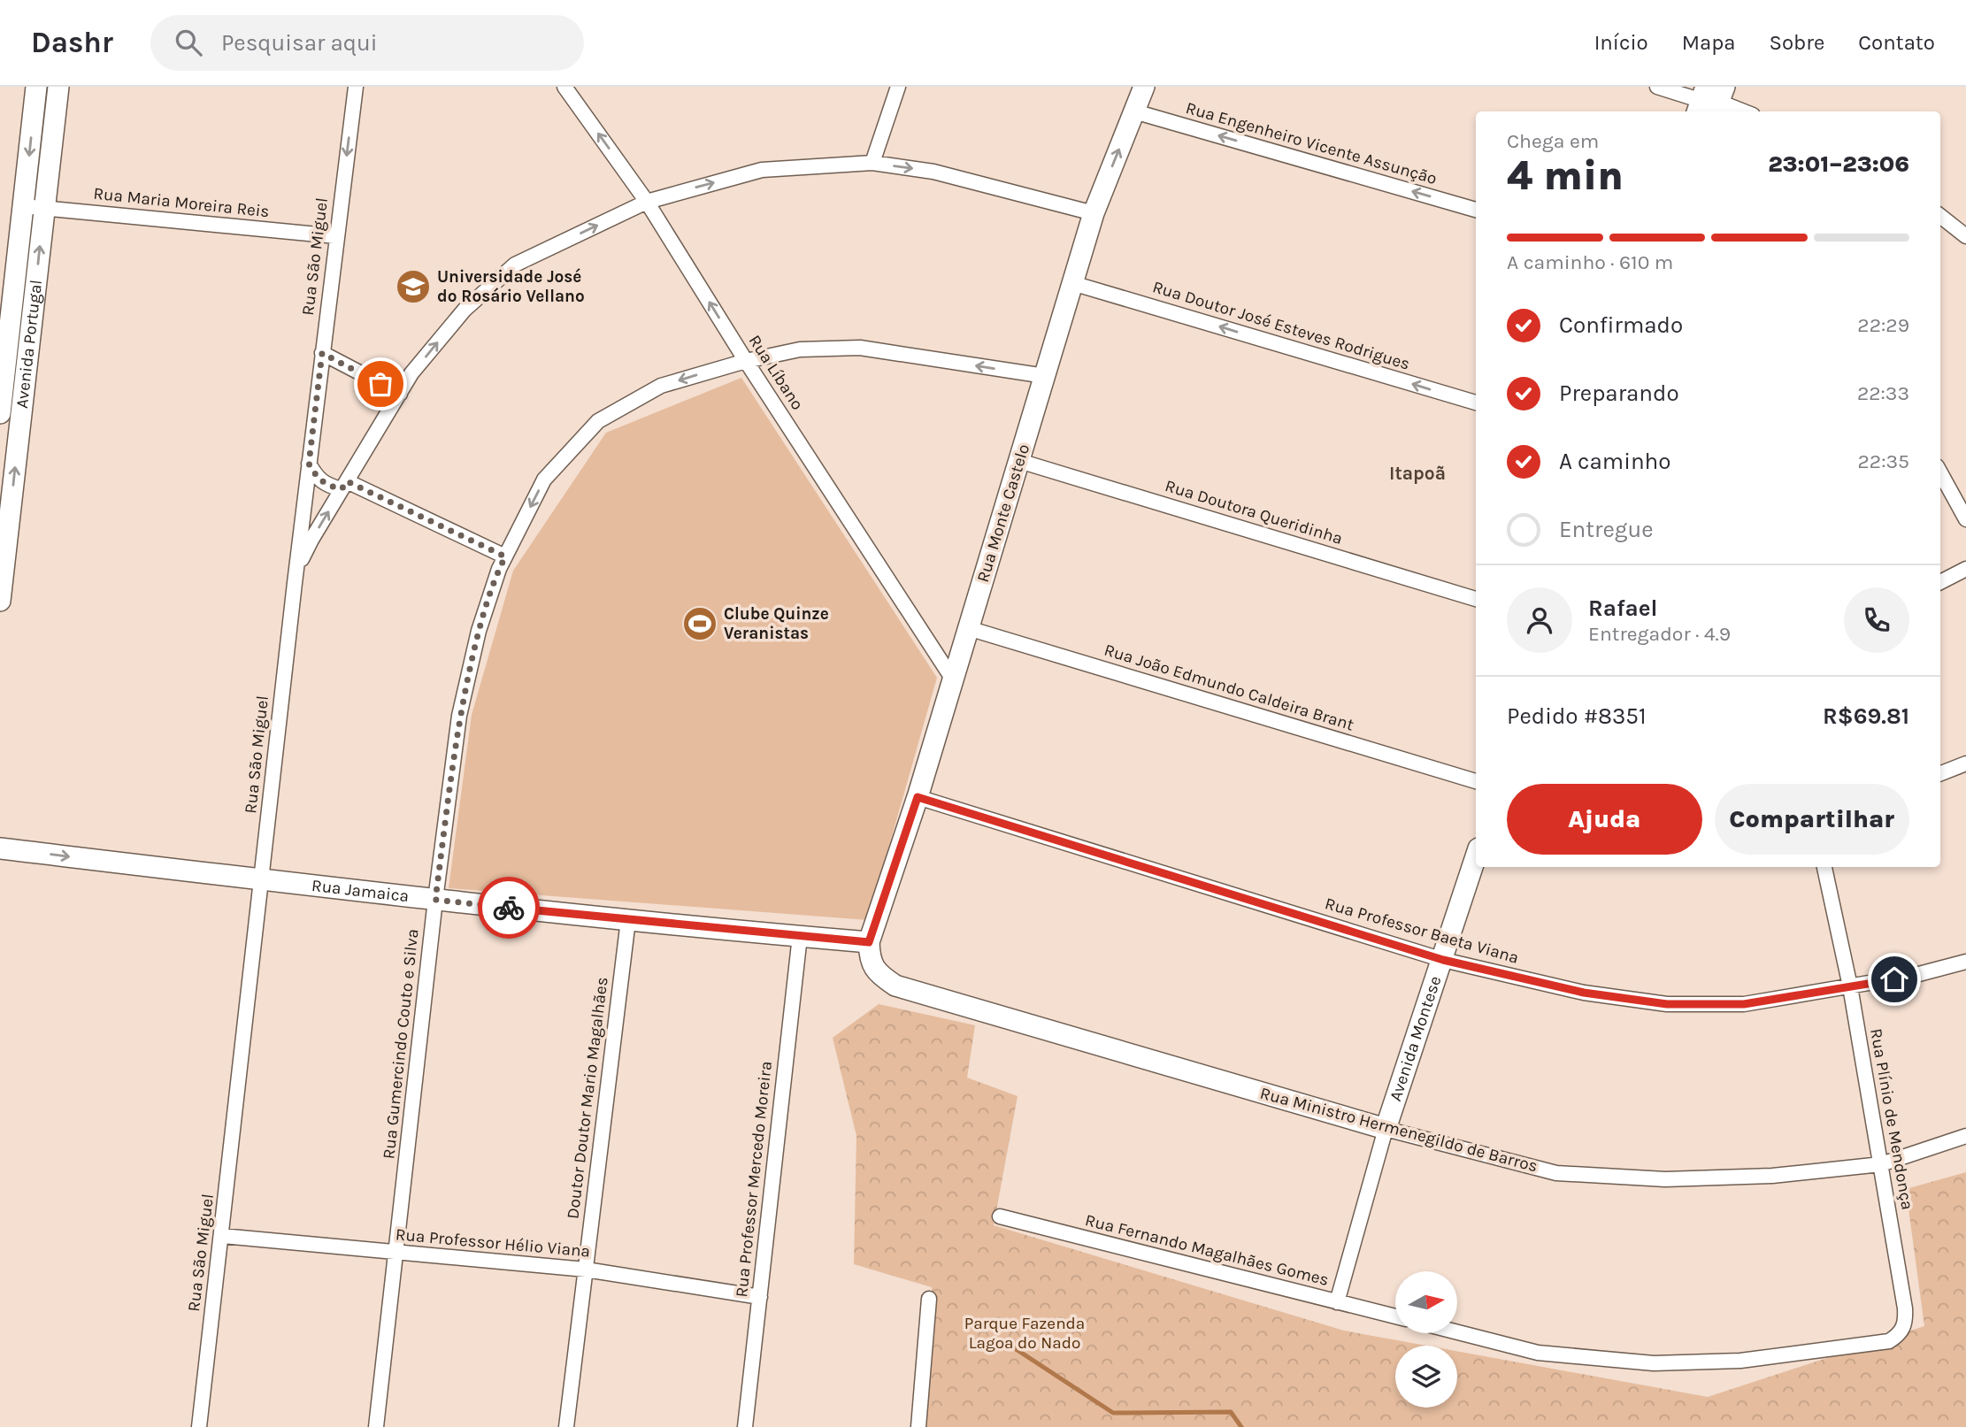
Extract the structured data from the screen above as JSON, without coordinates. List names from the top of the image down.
{
  "streets": {
    "street": [
      "Rua Engenheiro Vicente Assunção",
      "Rua Maria Moreira Reis",
      "Rua São Miguel",
      "Rua Doutor José Esteves Rodrigues",
      "Avenida Portugal",
      "Rua Líbano",
      "Rua Doutora Queridinha",
      "Rua Monte Castelo",
      "Rua João Edmundo Caldeira Brant",
      "Rua Jamaica",
      "Rua Professor Baeta Viana",
      "Avenida Montese",
      "Rua Gumercindo Couto e Silva",
      "Doutor Doutor Mario Magalhães",
      "Rua Plínio de Mendonça",
      "Rua Ministro Hermenegildo de Barros",
      "Rua Professor Mercedo Moreira",
      "Rua Professor Hélio Viana",
      "Rua Fernando Magalhães Gomes"
    ]
  },
  "crossings": [
    ["Rua Engenheiro Vicente Assunção", "Rua Monte Castelo"],
    ["Rua Maria Moreira Reis", "Rua São Miguel"],
    ["Rua Maria Moreira Reis", "Avenida Portugal"],
    ["Rua São Miguel", "Rua Jamaica"],
    ["Rua São Miguel", "Rua Professor Hélio Viana"],
    ["Rua Doutor José Esteves Rodrigues", "Rua Monte Castelo"],
    ["Rua Líbano", "Rua Monte Castelo"],
    ["Rua Líbano", "Rua Gumercindo Couto e Silva"],
    ["Rua Doutora Queridinha", "Rua Monte Castelo"],
    ["Rua Monte Castelo", "Rua João Edmundo Caldeira Brant"],
    ["Rua Monte Castelo", "Rua Jamaica"],
    ["Rua Monte Castelo", "Rua Professor Baeta Viana"],
    ["Rua Monte Castelo", "Rua Gumercindo Couto e Silva"],
    ["Rua Monte Castelo", "Rua Ministro Hermenegildo de Barros"],
    ["Rua Jamaica", "Rua Gumercindo Couto e Silva"],
    ["Rua Jamaica", "Doutor Doutor Mario Magalhães"],
    ["Rua Jamaica", "Rua Ministro Hermenegildo de Barros"],
    ["Rua Jamaica", "Rua Professor Mercedo Moreira"],
    ["Rua Professor Baeta Viana", "Avenida Montese"],
    ["Rua Professor Baeta Viana", "Rua Plínio de Mendonça"],
    ["Avenida Montese", "Rua Ministro Hermenegildo de Barros"],
    ["Avenida Montese", "Rua Fernando Magalhães Gomes"],
    ["Rua Gumercindo Couto e Silva", "Rua Professor Hélio Viana"],
    ["Doutor Doutor Mario Magalhães", "Rua Professor Hélio Viana"],
    ["Rua Plínio de Mendonça", "Rua Ministro Hermenegildo de Barros"],
    ["Rua Professor Mercedo Moreira", "Rua Professor Hélio Viana"]
  ],
  "one_way": [
    "Rua Engenheiro Vicente Assunção",
    "Rua Doutor José Esteves Rodrigues",
    "Rua Líbano",
    "Rua Gumercindo Couto e Silva"
  ],
  "districts": ["Itapoã"],
  "parks": ["Parque Fazenda Lagoa do Nado"],
  "places": {
    "school or university": ["Universidade José do Rosário Vellano"],
    "sports": ["Clube Quinze Veranistas"]
  },
  "north": "right",
  "page": {
    "header": "Dashr",
    "search": "Pesquisar aqui",
    "nav": [
      "Início",
      "Mapa",
      "Sobre",
      "Contato"
    ],
    "heading": ["4 min", "Chega em", "23:01–23:06"],
    "panel": [
      "Rafael",
      "Entregador · 4.9",
      "Pedido #8351",
      "R$69.81"
    ],
    "bar": "A caminho · 610 m",
    "list": [
      ["Confirmado", "22:29"],
      ["Preparando", "22:33"],
      ["A caminho", "22:35"],
      "Entregue"
    ],
    "buttons": ["Ajuda", "Compartilhar"]
  }
}
